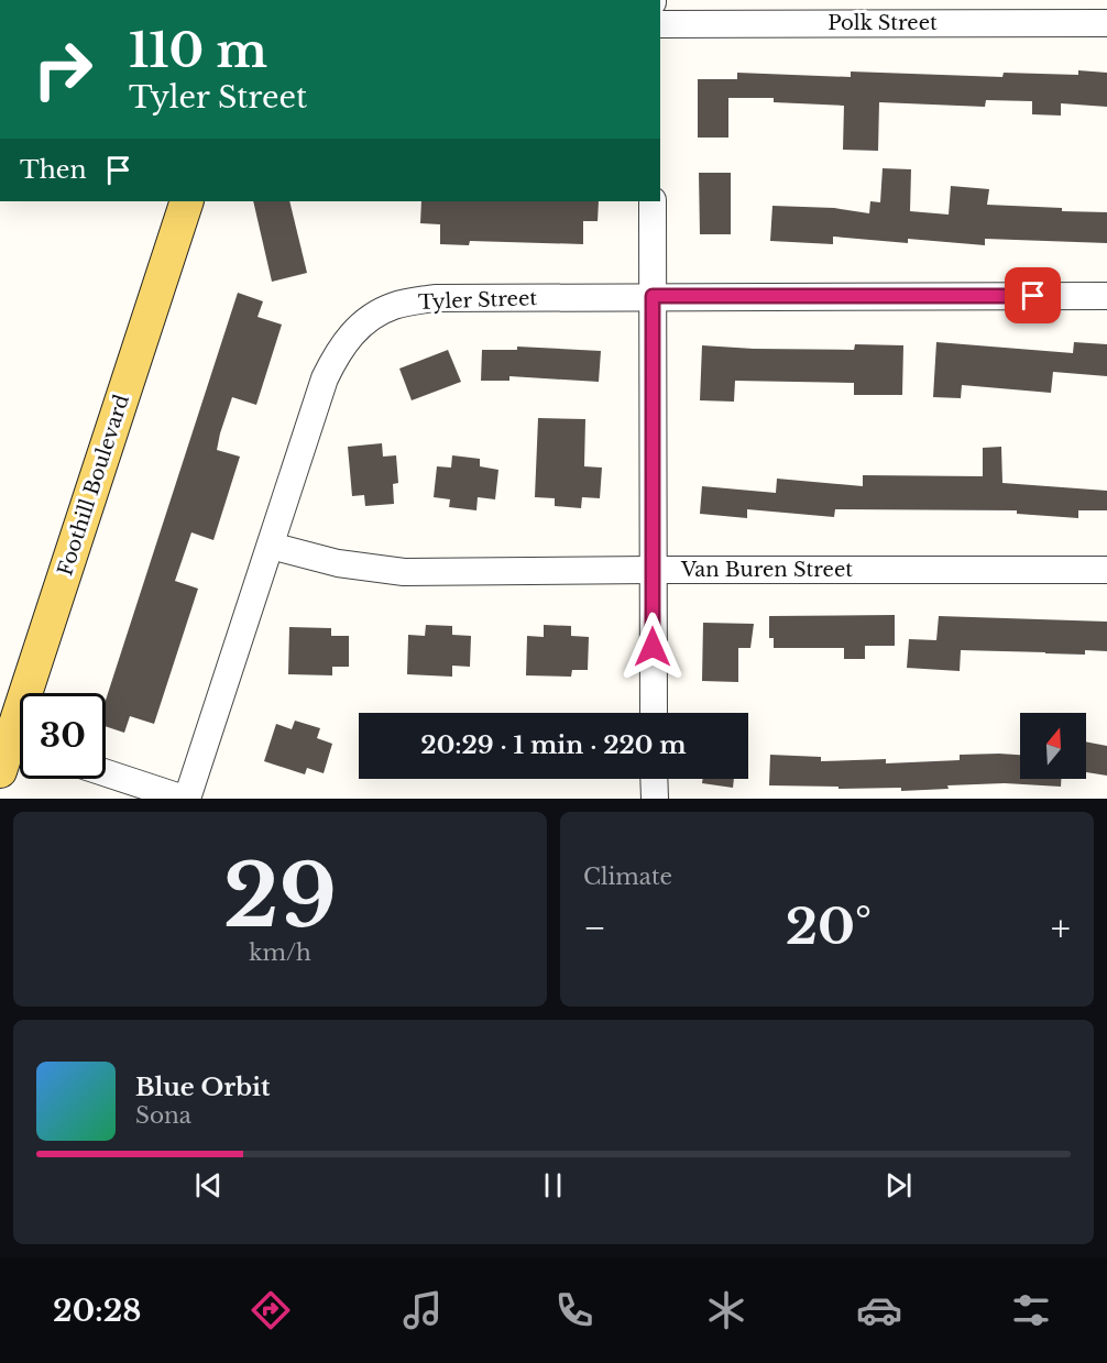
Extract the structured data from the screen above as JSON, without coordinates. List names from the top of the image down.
{
  "streets": {
    "main road": ["Foothill Boulevard"],
    "street": ["Polk Street", "Tyler Street", "Van Buren Street"]
  },
  "crossings": [
    ["Tyler Street", "Van Buren Street"]
  ],
  "north": "top",
  "page": {
    "turn": ["110 m", "Tyler Street"],
    "then": "Then",
    "limit": "30",
    "trip": "20:29 · 1 min · 220 m",
    "tile": [
      ["29", "km/h"],
      "Climate"
    ],
    "heat": ["−", "20°", "+"],
    "song": ["Blue Orbit", "Sona"],
    "tabs": "20:28"
  }
}
